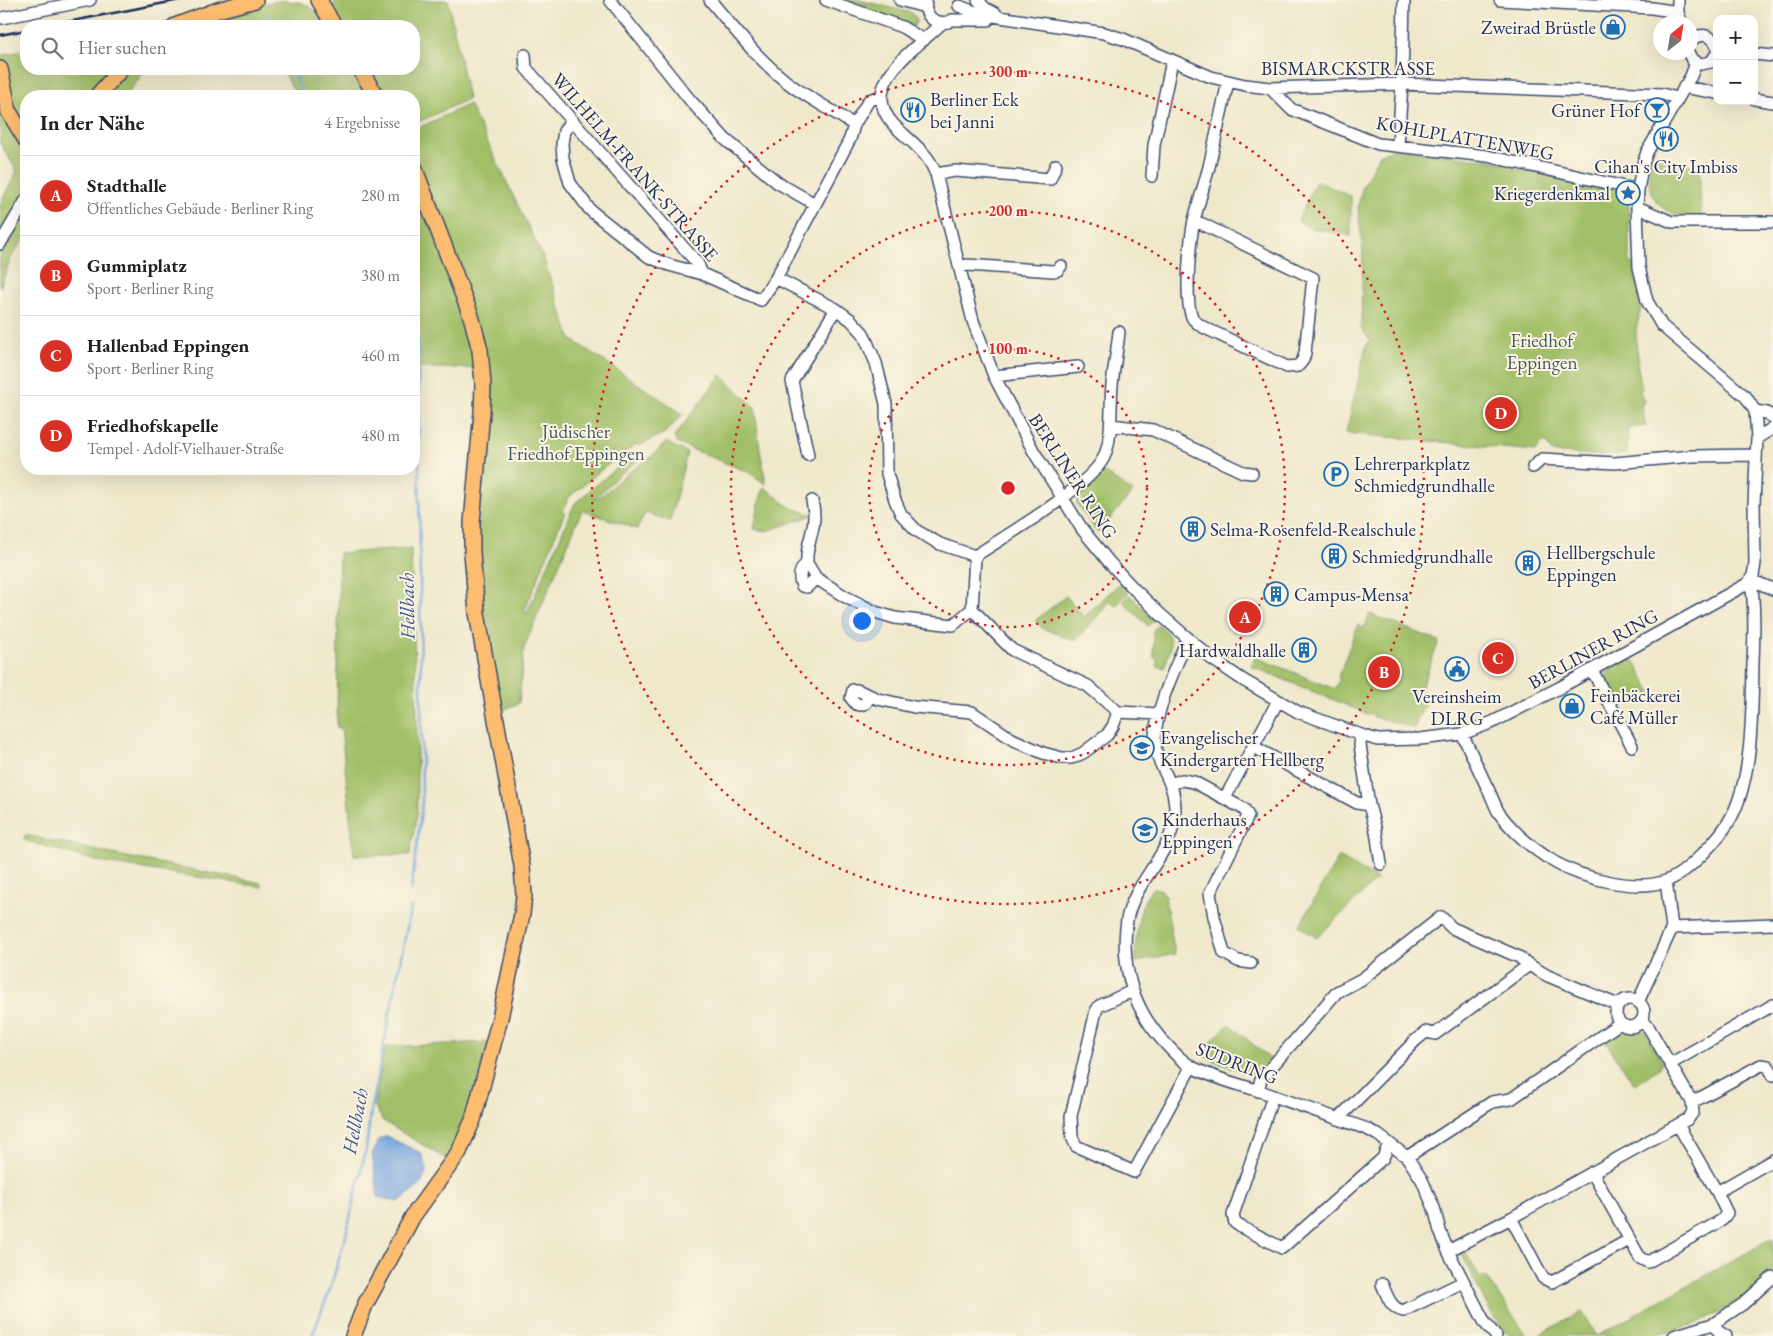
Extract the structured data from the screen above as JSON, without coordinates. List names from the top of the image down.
{
  "streets": {
    "street": [
      "BISMARCKSTRASSE",
      "KOHLPLATTENWEG",
      "WILHELM-FRANK-STRASSE",
      "BERLINER RING",
      "SÜDRING"
    ]
  },
  "crossings": [
    ["BISMARCKSTRASSE", "KOHLPLATTENWEG"],
    ["BERLINER RING", "SÜDRING"]
  ],
  "water": ["Hellbach"],
  "parks": ["Friedhof Eppingen", "Jüdischer Friedhof Eppingen"],
  "places": {
    "shop": ["Zweirad Brüstle", "Feinbäckerei Café Müller"],
    "restaurant": ["Berliner Eck bei Janni", "Cihan's City Imbiss"],
    "bar": ["Grüner Hof"],
    "place": ["Kriegerdenkmal"],
    "parking": ["Lehrerparkplatz Schmiedgrundhalle"],
    "building": [
      "Selma-Rosenfeld-Realschule",
      "Schmiedgrundhalle",
      "Hellbergschule Eppingen",
      "Campus-Mensa",
      "Hardwaldhalle"
    ],
    "public building": ["Vereinsheim DLRG"],
    "school or university": ["Evangelischer Kindergarten Hellberg", "Kinderhaus Eppingen"]
  },
  "north": "top right",
  "page": {
    "map_buttons": ["+", "−"],
    "search": "Hier suchen",
    "heading": ["In der Nähe", "4 Ergebnisse"],
    "list": [
      {
        "mark": "A",
        "name": "Stadthalle",
        "note": "Öffentliches Gebäude · Berliner Ring",
        "value": "280 m"
      },
      {
        "mark": "B",
        "name": "Gummiplatz",
        "note": "Sport · Berliner Ring",
        "value": "380 m"
      },
      {
        "mark": "C",
        "name": "Hallenbad Eppingen",
        "note": "Sport · Berliner Ring",
        "value": "460 m"
      },
      {
        "mark": "D",
        "name": "Friedhofskapelle",
        "note": "Tempel · Adolf-Vielhauer-Straße",
        "value": "480 m"
      }
    ],
    "pins": [
      "D",
      "A",
      "C",
      "B"
    ]
  },
  "rings": ["300 m", "200 m", "100 m"]
}
